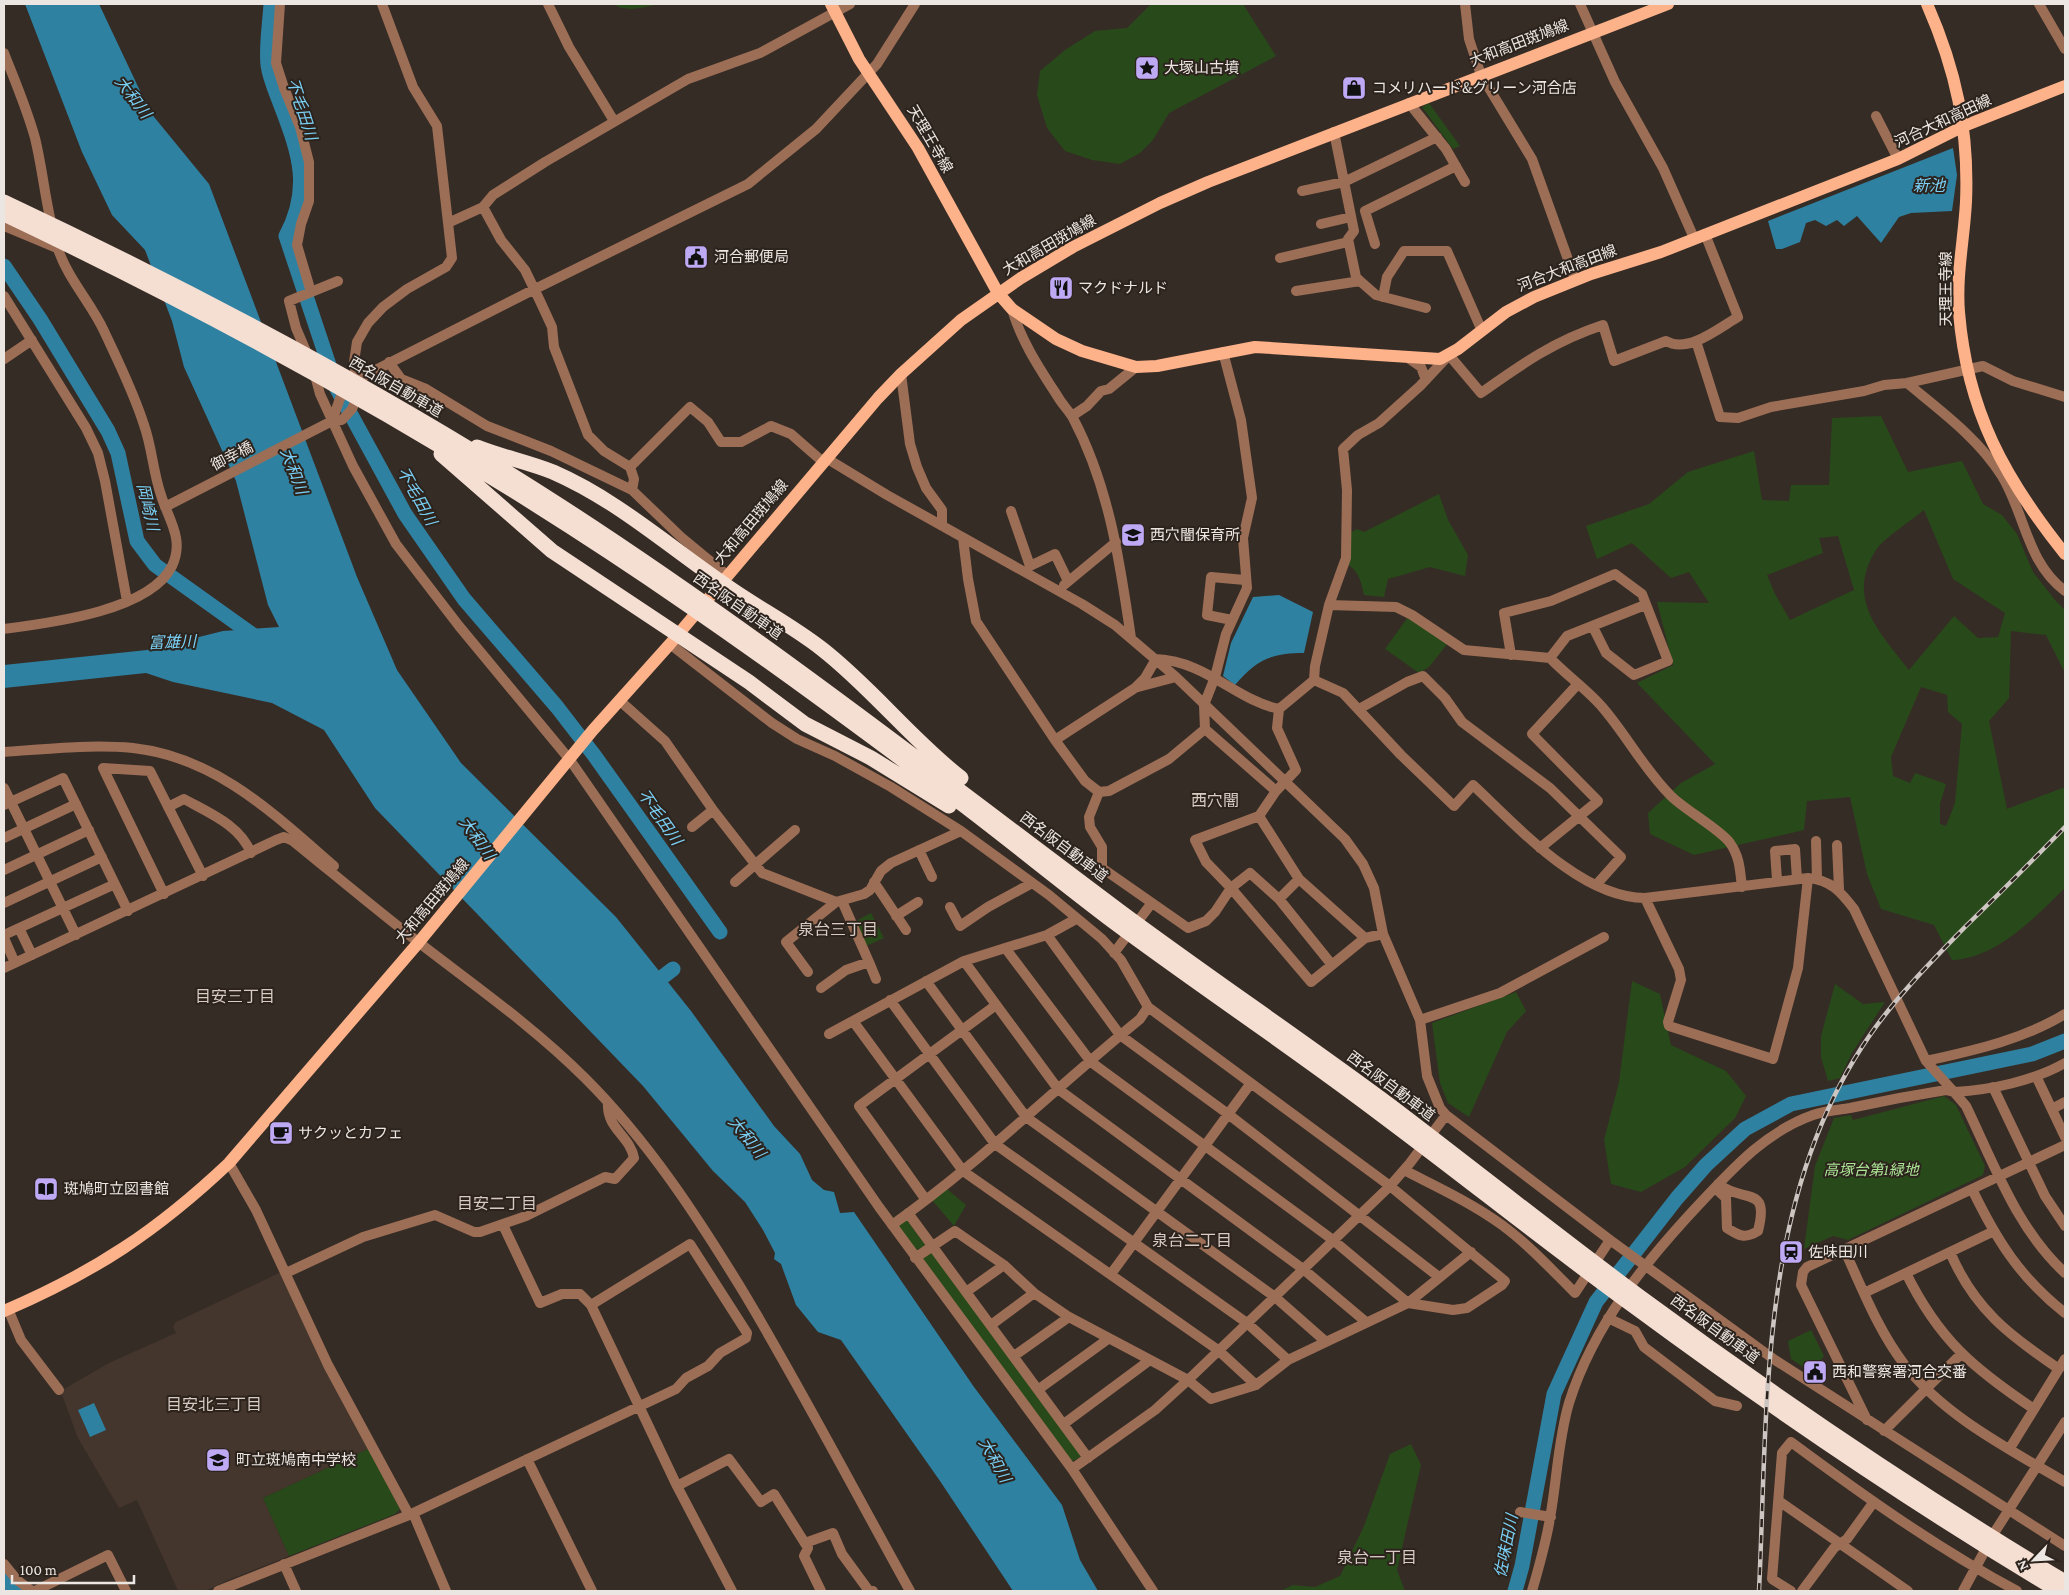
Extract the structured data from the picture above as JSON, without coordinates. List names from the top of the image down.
{
  "streets": {
    "highway": ["西名阪自動車道"],
    "main road": ["大和高田斑鳩線", "河合大和高田線", "天理王寺線"],
    "street": ["御幸橋"]
  },
  "crossings": [
    ["大和高田斑鳩線", "河合大和高田線"],
    ["大和高田斑鳩線", "天理王寺線"],
    ["河合大和高田線", "天理王寺線"]
  ],
  "districts": [
    "西穴闇",
    "泉台三丁目",
    "目安三丁目",
    "目安二丁目",
    "泉台二丁目",
    "目安北三丁目",
    "泉台一丁目"
  ],
  "water": [
    "大和川",
    "不毛田川",
    "新池",
    "岡崎川",
    "富雄川",
    "佐味田川"
  ],
  "parks": ["高塚台第1緑地"],
  "places": {
    "place": ["大塚山古墳"],
    "shop": ["コメリハード&グリーン河合店"],
    "public building": ["河合郵便局", "西和警察署河合交番"],
    "restaurant": ["マクドナルド"],
    "school or university": ["西穴闇保育所", "町立斑鳩南中学校"],
    "cafe": ["サクッとカフェ"],
    "library": ["斑鳩町立図書館"],
    "station": ["佐味田川"]
  },
  "scale_bar": "100 m",
  "north": "bottom left"
}
